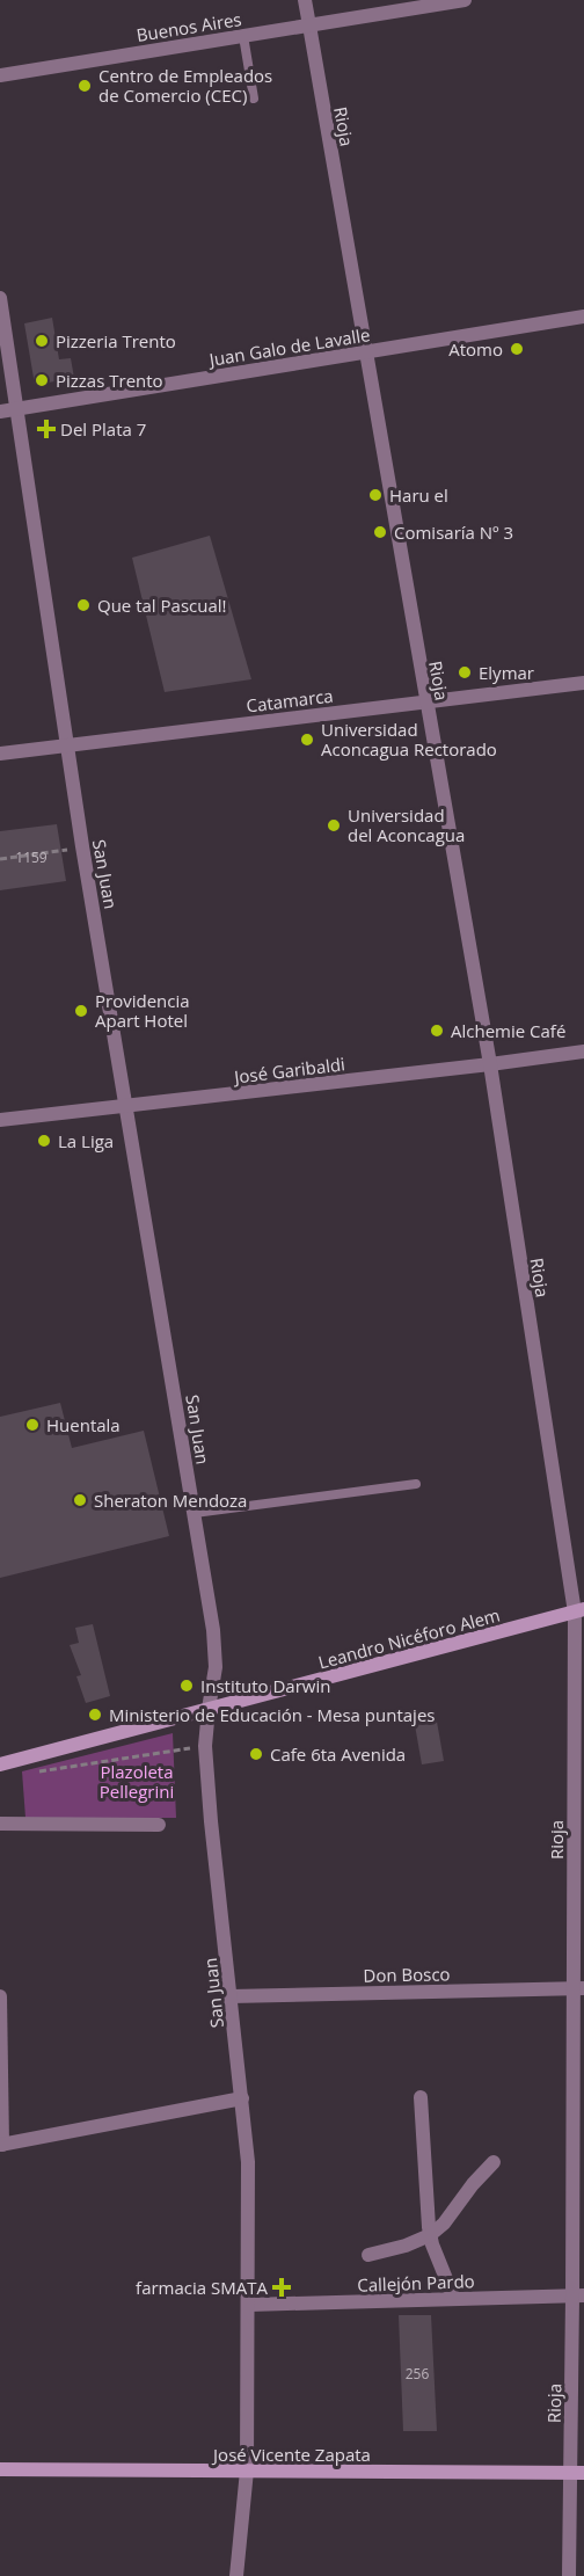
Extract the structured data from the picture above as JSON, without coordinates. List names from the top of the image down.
{
  "streets": {
    "main road": ["Leandro Nicéforo Alem", "José Vicente Zapata"],
    "street": [
      "Buenos Aires",
      "Rioja",
      "Juan Galo de Lavalle",
      "Catamarca",
      "San Juan",
      "José Garibaldi",
      "Don Bosco",
      "Callejón Pardo"
    ]
  },
  "crossings": [
    ["Buenos Aires", "Rioja"],
    ["Rioja", "Juan Galo de Lavalle"],
    ["Rioja", "Catamarca"],
    ["Rioja", "José Garibaldi"],
    ["Rioja", "Leandro Nicéforo Alem"],
    ["Rioja", "Don Bosco"],
    ["Rioja", "Callejón Pardo"],
    ["Rioja", "José Vicente Zapata"],
    ["Juan Galo de Lavalle", "San Juan"],
    ["Catamarca", "San Juan"],
    ["San Juan", "José Garibaldi"],
    ["San Juan", "Leandro Nicéforo Alem"],
    ["San Juan", "Don Bosco"],
    ["San Juan", "Callejón Pardo"],
    ["San Juan", "José Vicente Zapata"]
  ],
  "parks": ["Plazoleta Pellegrini"],
  "places": {
    "other": [
      "Centro de Empleados de Comercio (CEC)",
      "Pizzeria Trento",
      "Atomo",
      "Pizzas Trento",
      "Haru el",
      "Comisaría Nº 3",
      "Que tal Pascual!",
      "Elymar",
      "Universidad Aconcagua Rectorado",
      "Universidad del Aconcagua",
      "Providencia Apart Hotel",
      "Alchemie Café",
      "La Liga",
      "Huentala",
      "Sheraton Mendoza",
      "Instituto Darwin",
      "Ministerio de Educación - Mesa puntajes",
      "Cafe 6ta Avenida"
    ],
    "health": ["Del Plata 7", "farmacia SMATA"]
  },
  "house_numbers": ["1159", "256"]
}
